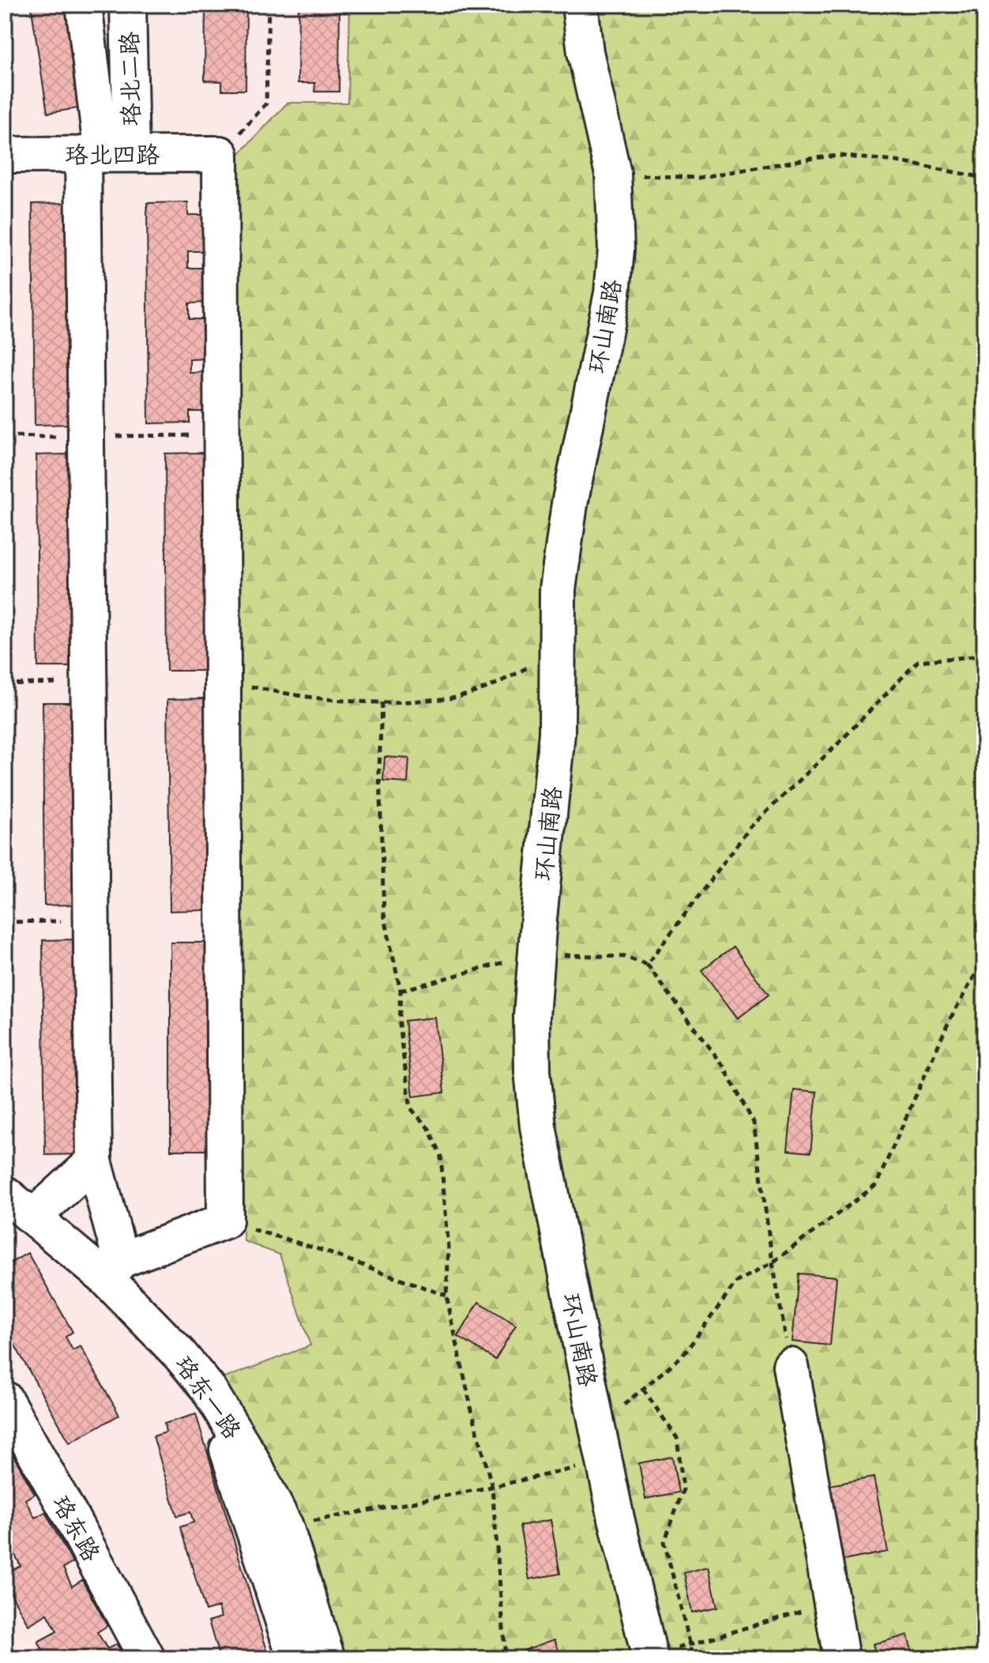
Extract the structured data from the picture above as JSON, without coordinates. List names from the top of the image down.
{
  "streets": {
    "street": [
      "珞北二路",
      "珞北四路",
      "环山南路",
      "珞东一路",
      "珞东路"
    ]
  },
  "crossings": [
    ["珞北二路", "珞北四路"]
  ]
}
